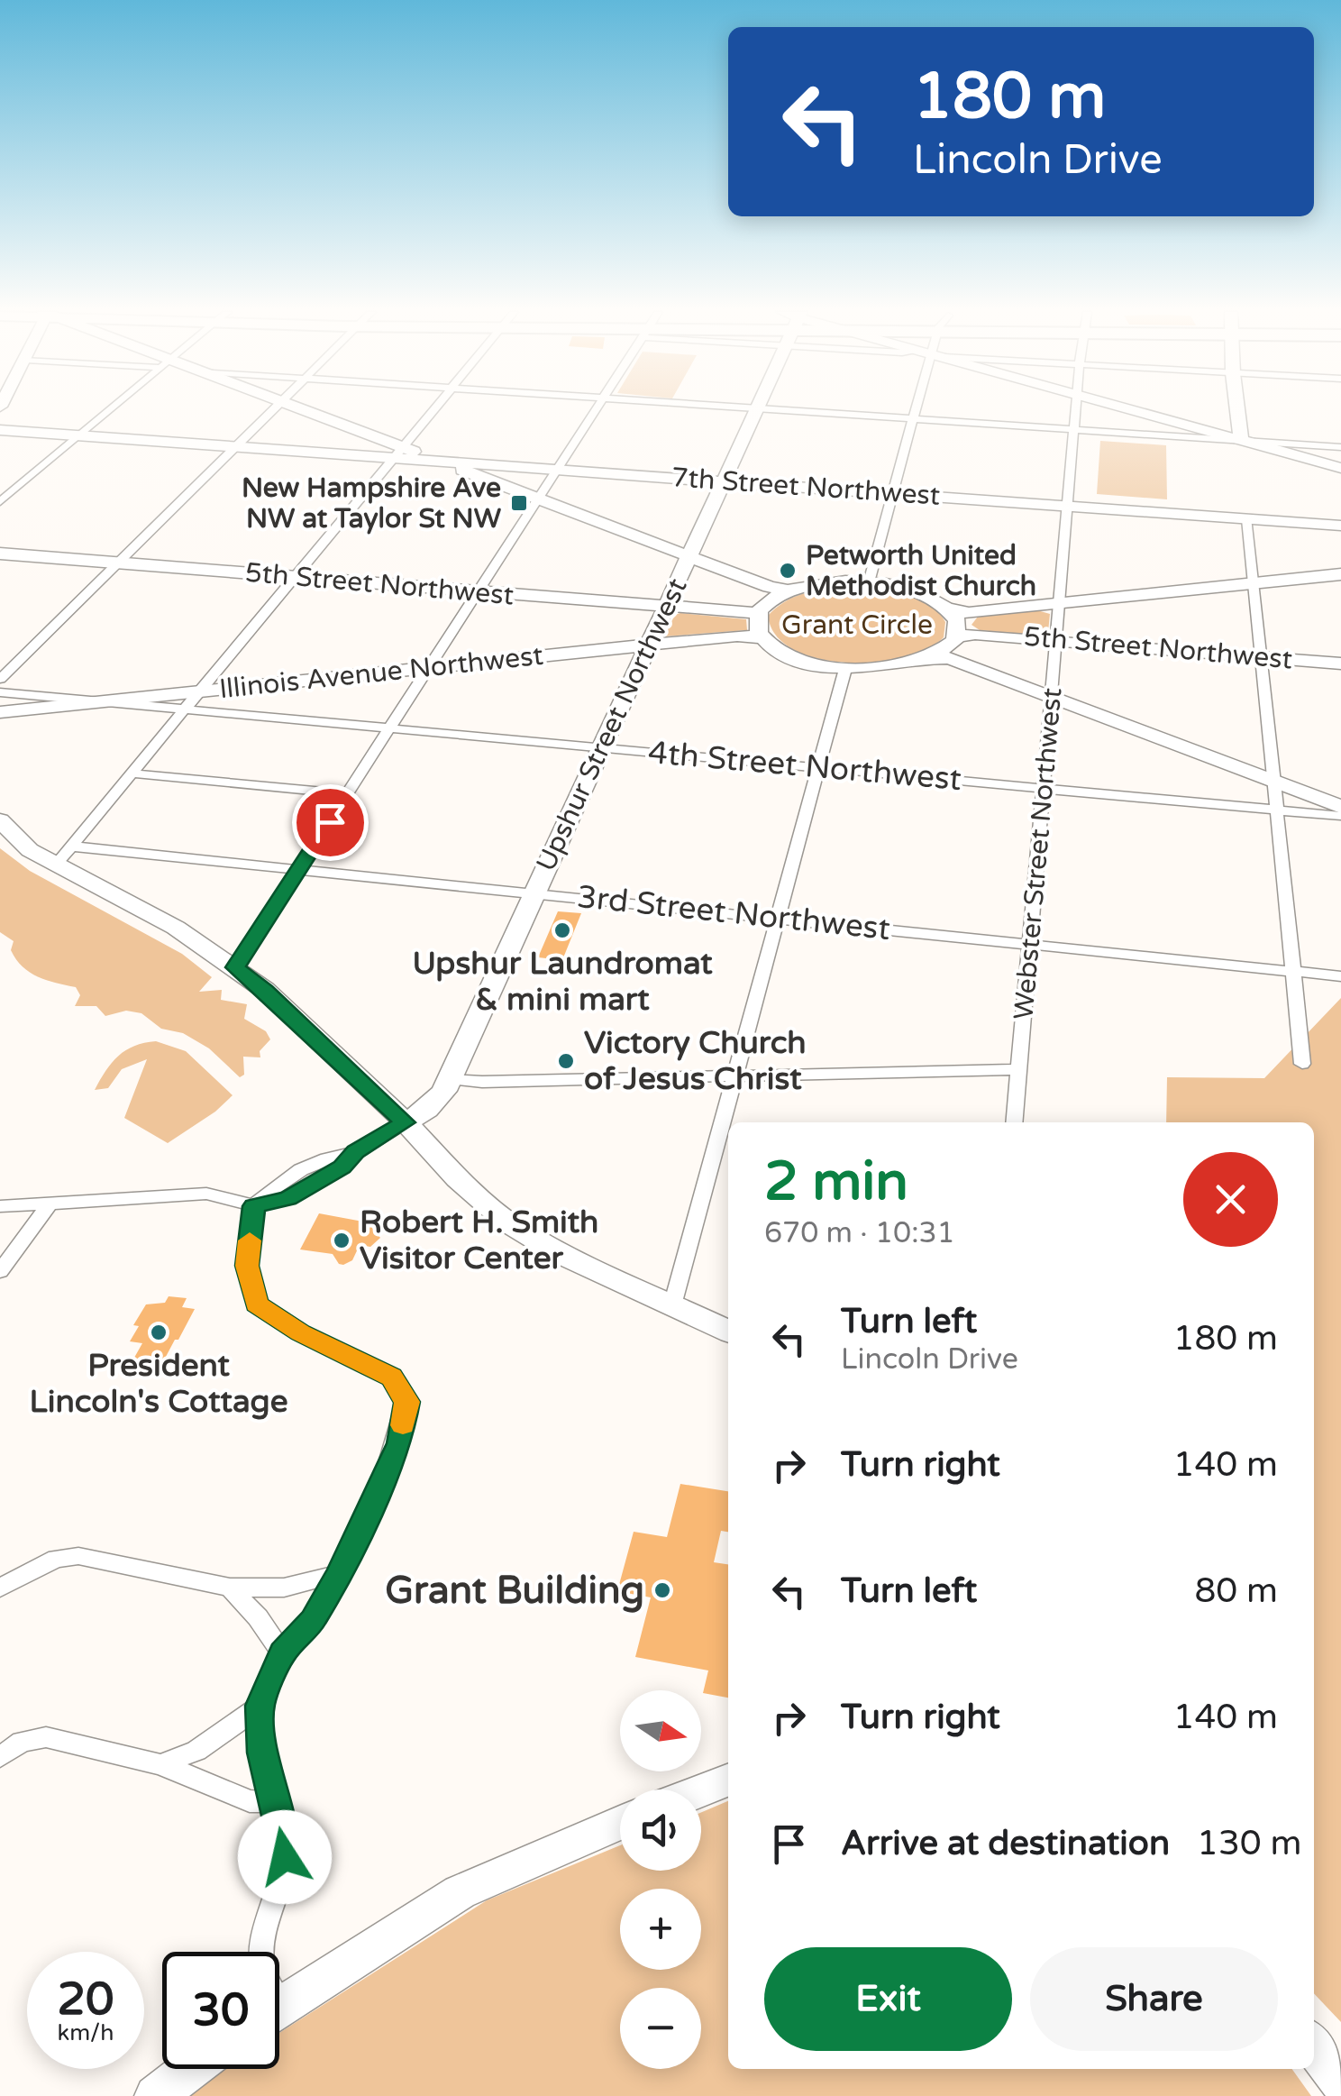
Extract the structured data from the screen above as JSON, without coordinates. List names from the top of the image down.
{
  "streets": {
    "street": [
      "7th Street Northwest",
      "5th Street Northwest",
      "Illinois Avenue Northwest",
      "Upshur Street Northwest",
      "4th Street Northwest",
      "Webster Street Northwest",
      "3rd Street Northwest"
    ]
  },
  "crossings": [
    ["7th Street Northwest", "Upshur Street Northwest"],
    ["7th Street Northwest", "Webster Street Northwest"],
    ["5th Street Northwest", "Upshur Street Northwest"],
    ["5th Street Northwest", "Webster Street Northwest"],
    ["Illinois Avenue Northwest", "Upshur Street Northwest"],
    ["Illinois Avenue Northwest", "4th Street Northwest"],
    ["Upshur Street Northwest", "4th Street Northwest"],
    ["Upshur Street Northwest", "3rd Street Northwest"],
    ["4th Street Northwest", "Webster Street Northwest"],
    ["Webster Street Northwest", "3rd Street Northwest"]
  ],
  "parks": ["Grant Circle"],
  "places": {
    "transit": ["New Hampshire Ave NW at Taylor St NW"],
    "other": [
      "Petworth United Methodist Church",
      "Upshur Laundromat & mini mart",
      "Victory Church of Jesus Christ",
      "Robert H. Smith Visitor Center",
      "President Lincoln's Cottage",
      "Grant Building"
    ]
  },
  "north": "right",
  "page": {
    "turn": ["180 m", "Lincoln Drive"],
    "heading": ["2 min", "670 m · 10:31"],
    "list": [
      {
        "name": "Turn left",
        "note": "Lincoln Drive",
        "value": "180 m"
      },
      {
        "name": "Turn right",
        "value": "140 m"
      },
      {
        "name": "Turn left",
        "value": "80 m"
      },
      {
        "name": "Turn right",
        "value": "140 m"
      },
      {
        "name": "Arrive at destination",
        "value": "130 m"
      }
    ],
    "map_buttons": ["+", "−"],
    "buttons": ["Exit", "Share"],
    "speed": "20 km/h",
    "limit": "30"
  }
}
